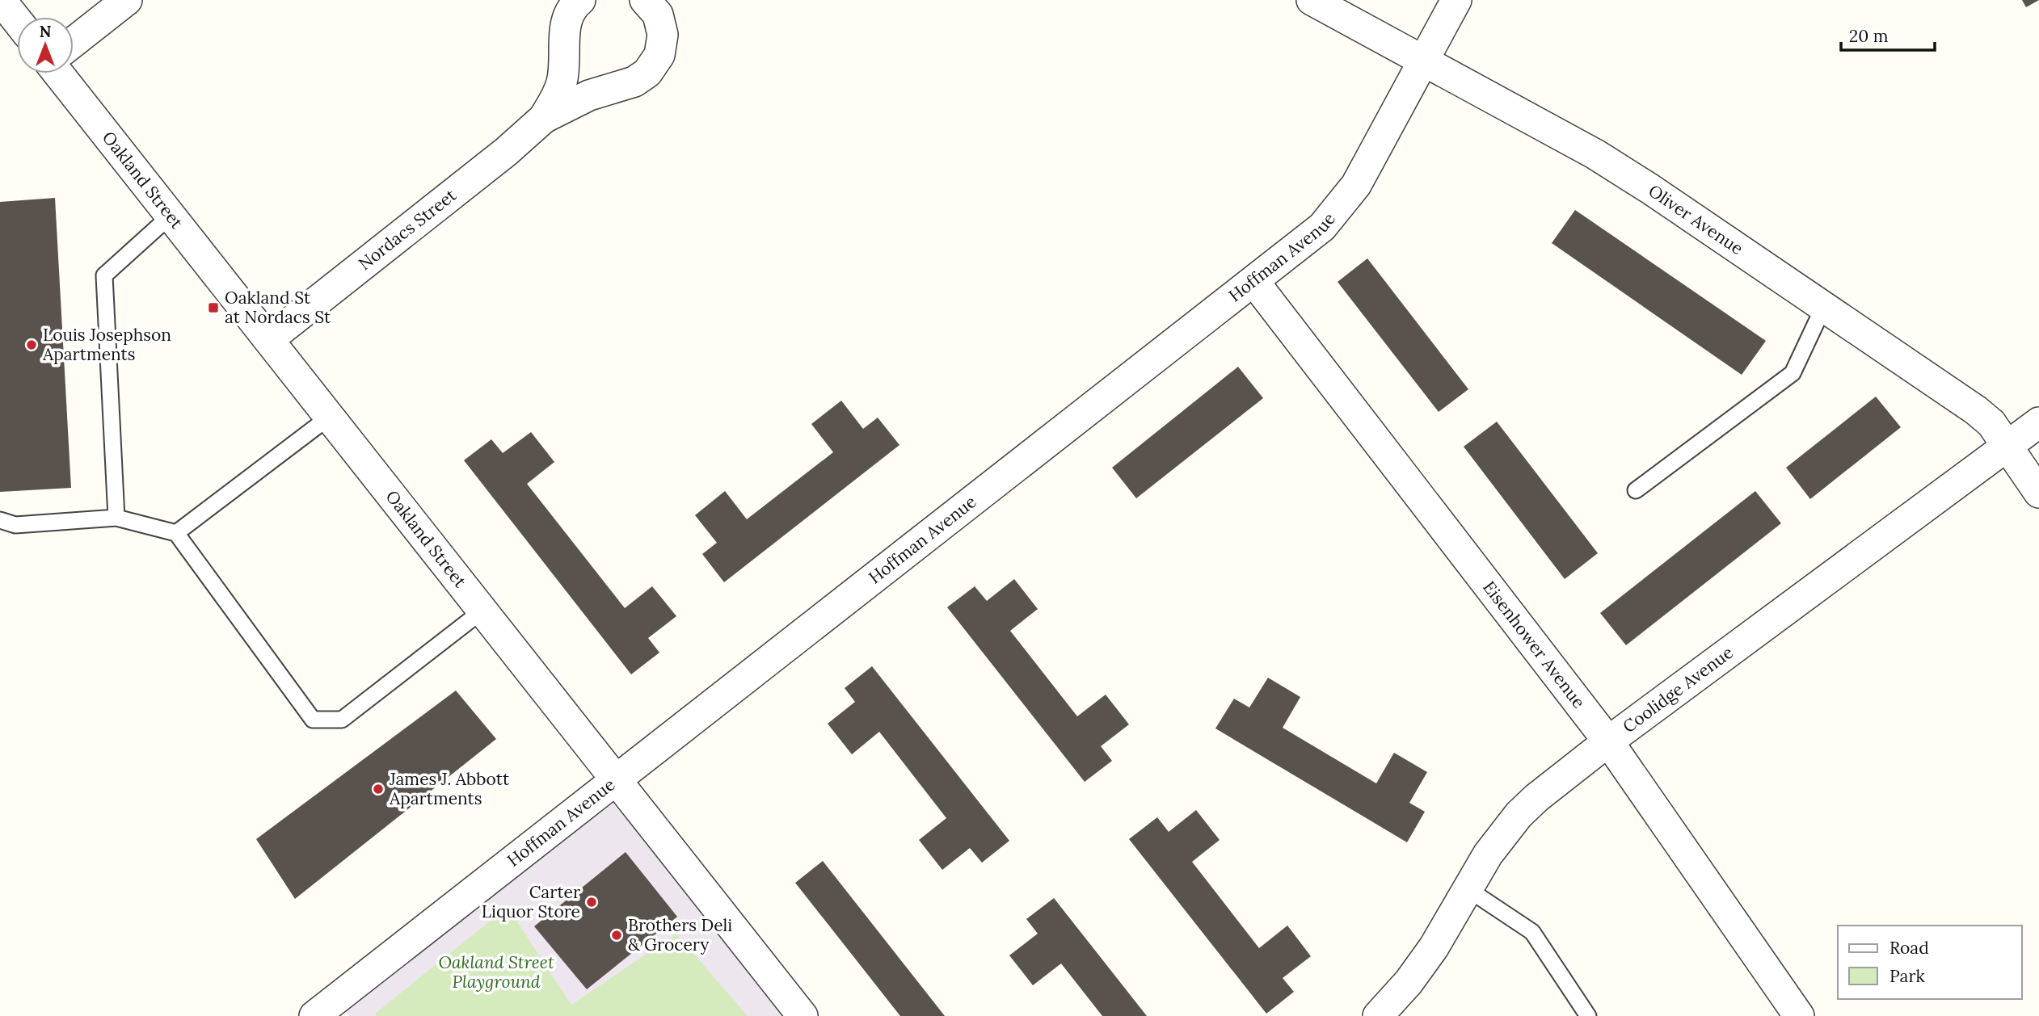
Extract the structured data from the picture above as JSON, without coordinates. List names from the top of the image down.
{
  "streets": {
    "street": [
      "Oakland Street",
      "Oliver Avenue",
      "Nordacs Street",
      "Hoffman Avenue",
      "Eisenhower Avenue",
      "Coolidge Avenue"
    ]
  },
  "crossings": [
    ["Oakland Street", "Nordacs Street"],
    ["Oakland Street", "Hoffman Avenue"],
    ["Oliver Avenue", "Hoffman Avenue"],
    ["Oliver Avenue", "Coolidge Avenue"],
    ["Hoffman Avenue", "Eisenhower Avenue"],
    ["Eisenhower Avenue", "Coolidge Avenue"]
  ],
  "parks": ["Oakland Street Playground"],
  "places": {
    "transit": ["Oakland St at Nordacs St"],
    "other": [
      "Louis Josephson Apartments",
      "James J. Abbott Apartments",
      "Carter Liquor Store",
      "Brothers Deli & Grocery"
    ]
  },
  "legend": ["Road", "Park"],
  "scale_bar": "20 m",
  "north": "top"
}
